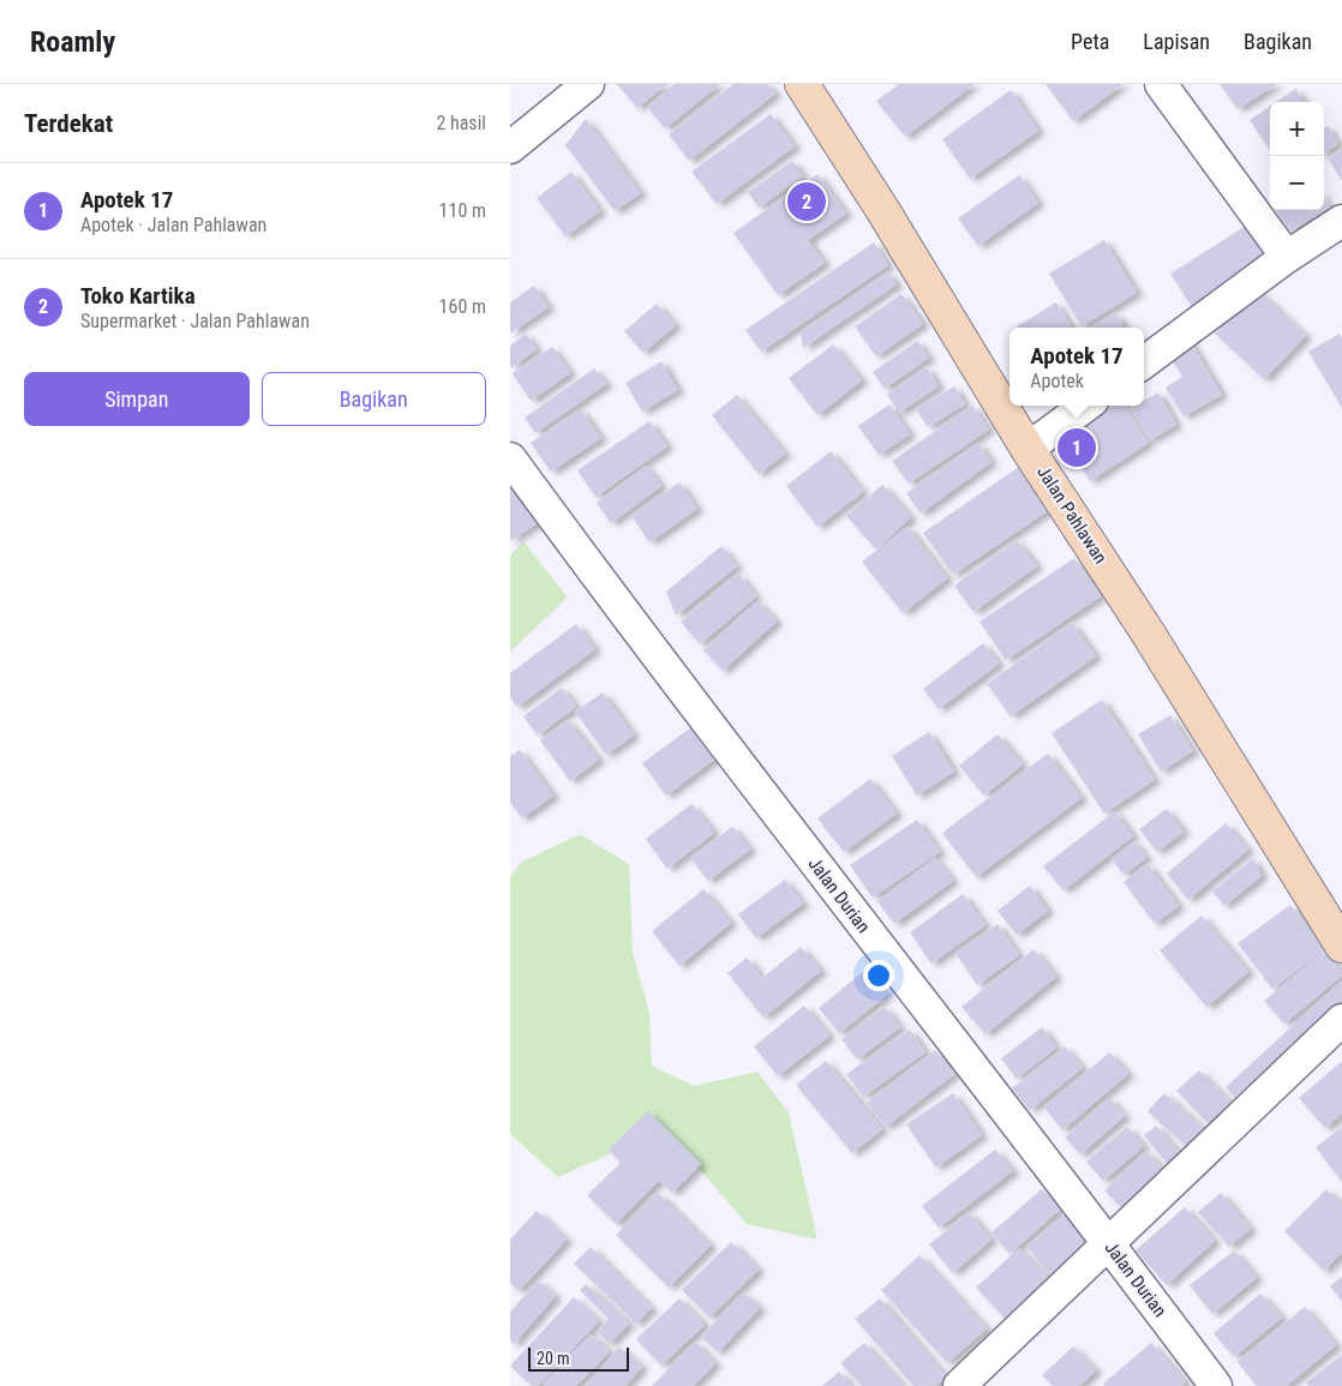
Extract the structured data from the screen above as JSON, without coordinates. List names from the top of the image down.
{
  "streets": {
    "main road": ["Jalan Pahlawan"],
    "street": ["Jalan Durian"]
  },
  "scale_bar": "20 m",
  "page": {
    "header": "Roamly",
    "nav": ["Peta", "Lapisan", "Bagikan"],
    "heading": ["Terdekat", "2 hasil"],
    "map_buttons": ["+", "−"],
    "list": [
      {
        "mark": "1",
        "name": "Apotek 17",
        "note": "Apotek · Jalan Pahlawan",
        "value": "110 m"
      },
      {
        "mark": "2",
        "name": "Toko Kartika",
        "note": "Supermarket · Jalan Pahlawan",
        "value": "160 m"
      }
    ],
    "pins": ["2", "1"],
    "popup": ["Apotek 17", "Apotek"],
    "buttons": ["Simpan", "Bagikan"],
    "scale": "20 m"
  }
}
